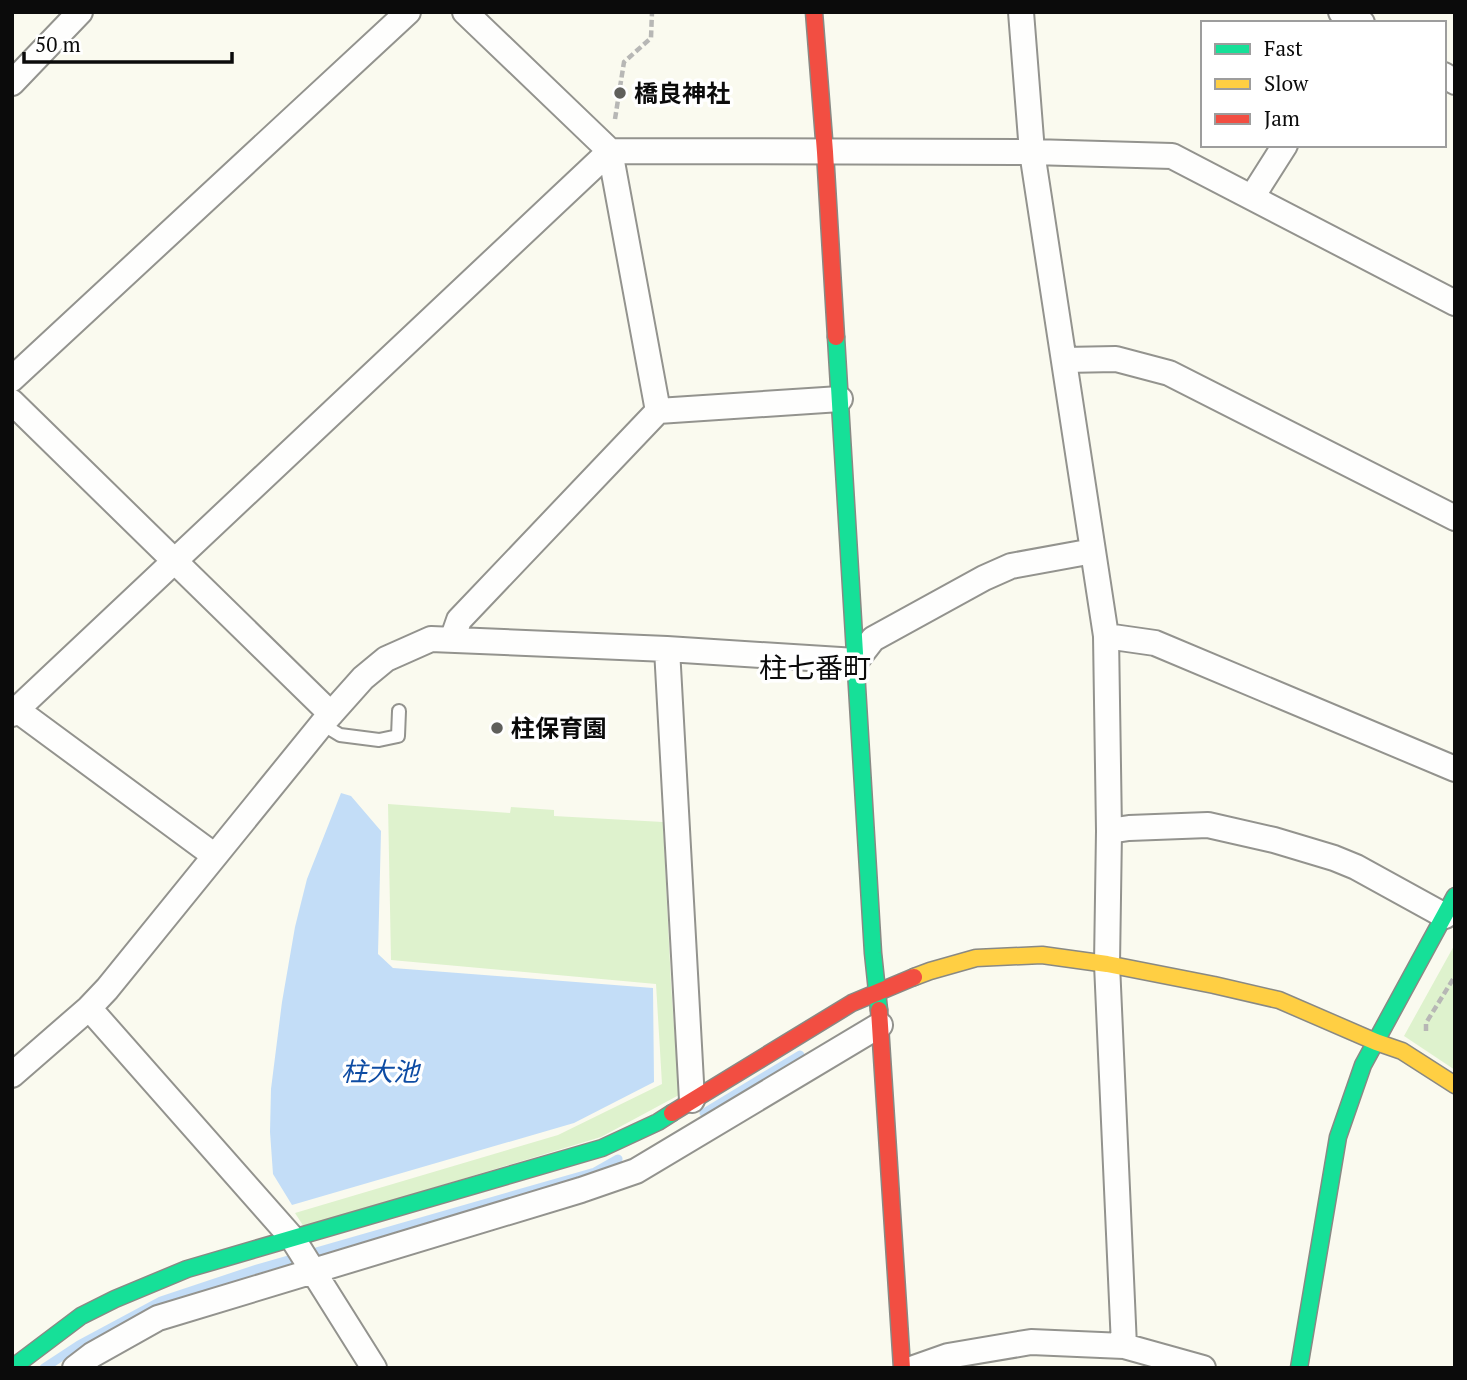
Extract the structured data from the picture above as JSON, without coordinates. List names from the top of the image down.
{
  "districts": ["柱七番町"],
  "water": ["柱大池"],
  "places": ["橋良神社", "柱保育園"],
  "legend": ["Fast", "Slow", "Jam"],
  "scale_bar": "50 m"
}
